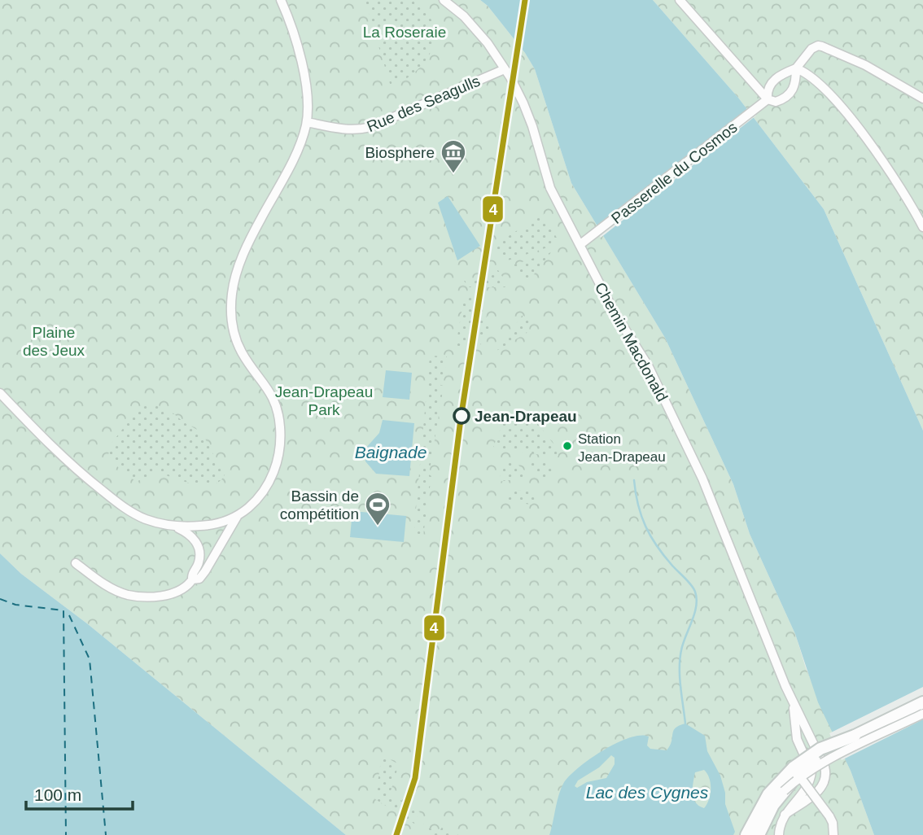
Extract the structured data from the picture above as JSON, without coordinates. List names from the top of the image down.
{
  "streets": {
    "street": ["Rue des Seagulls", "Passerelle du Cosmos", "Chemin Macdonald"]
  },
  "crossings": [
    ["Rue des Seagulls", "Chemin Macdonald"],
    ["Passerelle du Cosmos", "Chemin Macdonald"]
  ],
  "water": ["Baignade", "Lac des Cygnes"],
  "parks": ["La Roseraie", "Plaine des Jeux", "Jean-Drapeau Park"],
  "places": {
    "museum": ["Biosphere"],
    "other": ["Jean-Drapeau", "Station Jean-Drapeau"],
    "sports": ["Bassin de compétition"]
  },
  "lines": ["transit line 4"],
  "scale_bar": "100 m"
}
